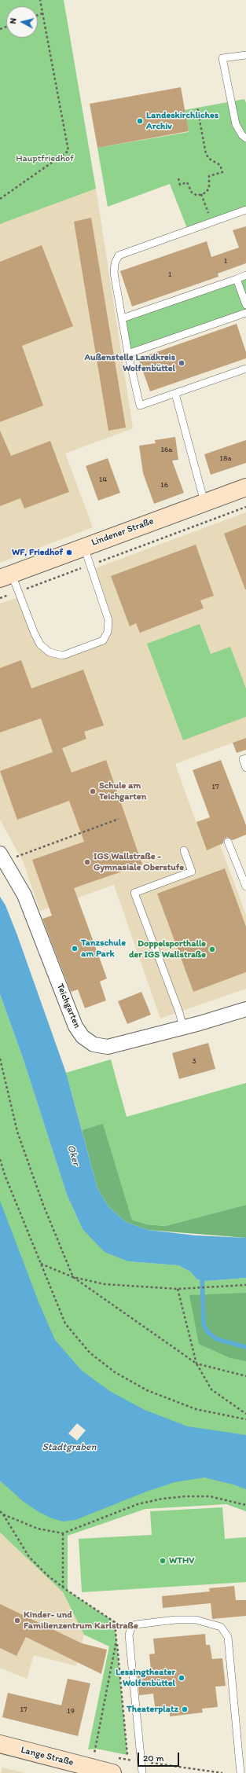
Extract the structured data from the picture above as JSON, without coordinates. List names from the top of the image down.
{
  "streets": {
    "main road": ["Lindener Straße", "Lange Straße"],
    "street": ["Teichgarten"]
  },
  "water": ["Oker", "Stadtgraben"],
  "parks": ["Hauptfriedhof"],
  "places": [
    "Landeskirchliches Archiv",
    "Außenstelle Landkreis Wolfenbüttel",
    "WF, Friedhof",
    "Schule am Teichgarten",
    "IGS Wallstraße - Gymnasiale Oberstufe",
    "Tanzschule am Park",
    "Doppelsporthalle der IGS Wallstraße",
    "WTHV",
    "Kinder- und Familienzentrum Karlstraße",
    "Lessingtheater Wolfenbüttel",
    "Theaterplatz"
  ],
  "house_numbers": [
    "1",
    "1",
    "16a",
    "18a",
    "14",
    "16",
    "17",
    "3",
    "17",
    "19"
  ],
  "scale_bar": "20 m",
  "north": "left"
}
